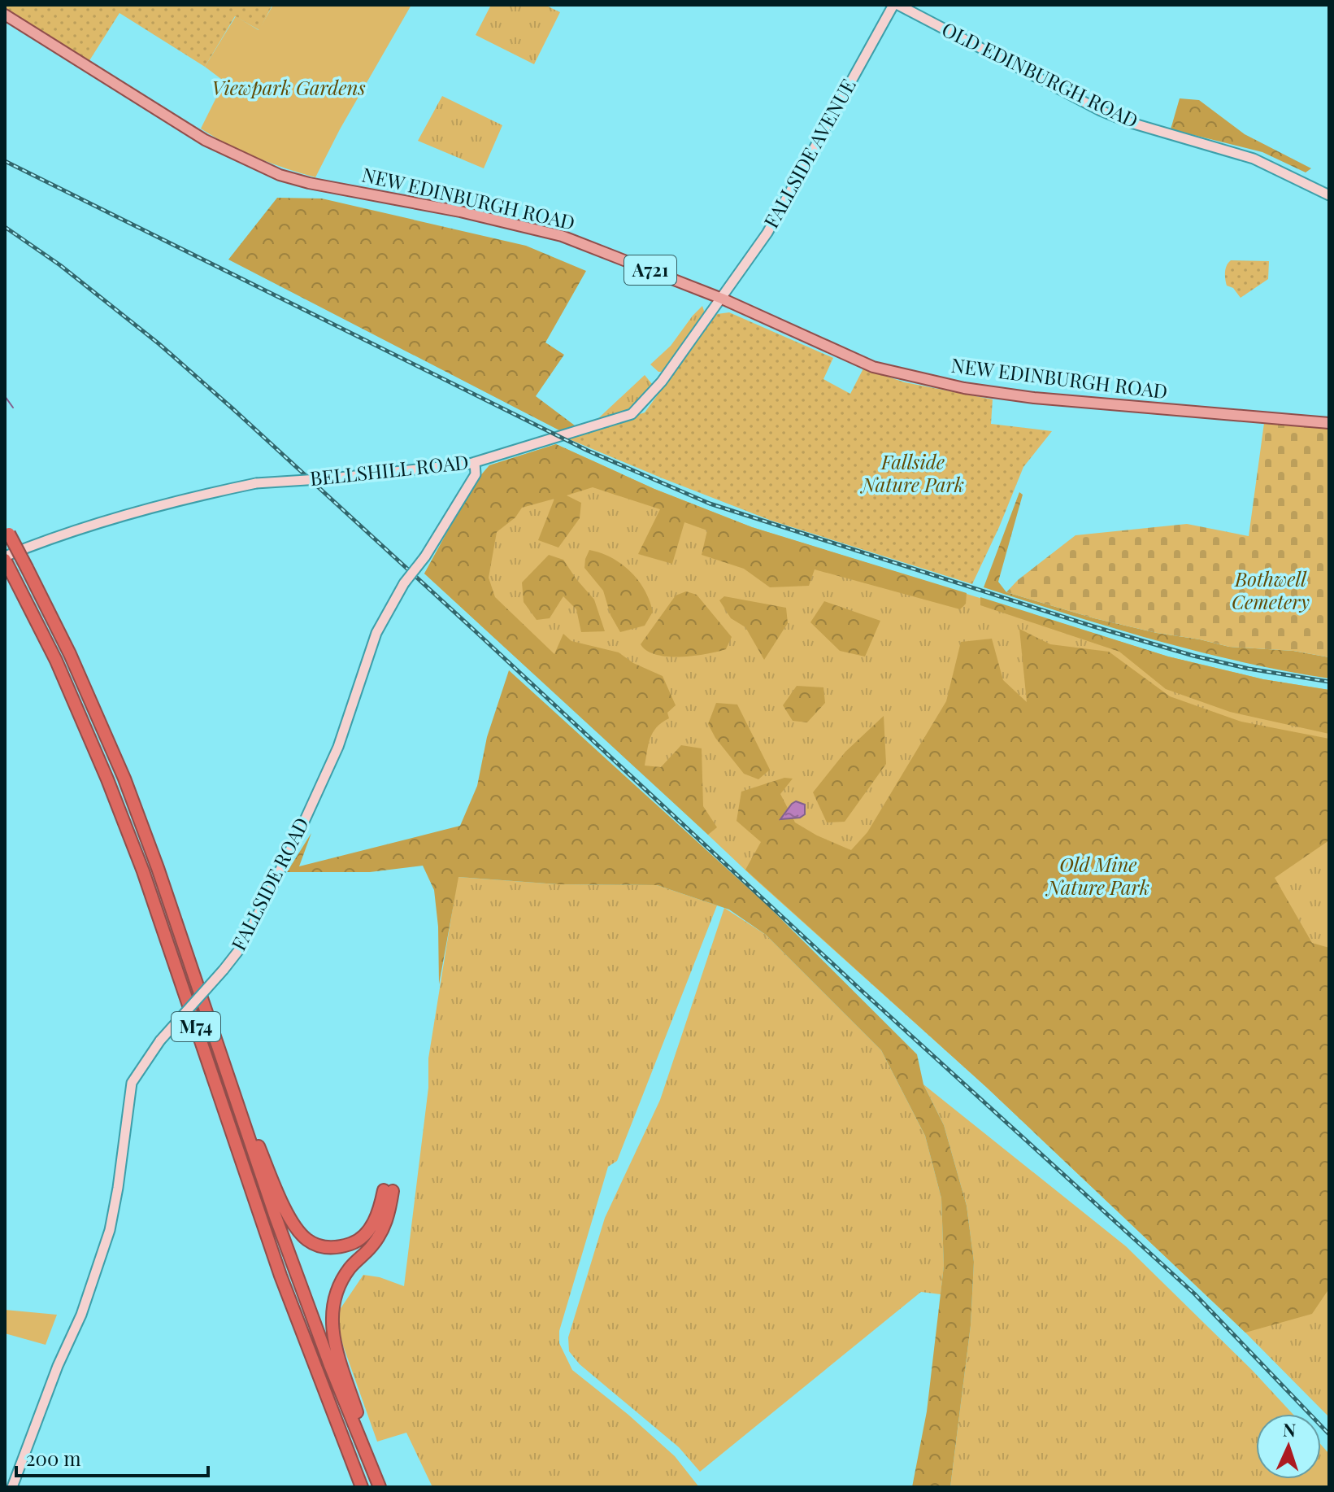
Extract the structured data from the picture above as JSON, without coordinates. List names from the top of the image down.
{
  "streets": {
    "highway": ["M74"],
    "main road": ["NEW EDINBURGH ROAD", "A721"],
    "street": [
      "OLD EDINBURGH ROAD",
      "FALLSIDE AVENUE",
      "BELLSHILL ROAD",
      "FALLSIDE ROAD"
    ]
  },
  "crossings": [
    ["OLD EDINBURGH ROAD", "FALLSIDE AVENUE"],
    ["FALLSIDE AVENUE", "NEW EDINBURGH ROAD"],
    ["FALLSIDE AVENUE", "BELLSHILL ROAD"],
    ["NEW EDINBURGH ROAD", "BELLSHILL ROAD"],
    ["BELLSHILL ROAD", "FALLSIDE ROAD"],
    ["BELLSHILL ROAD", "M74"]
  ],
  "parks": [
    "Viewpark Gardens",
    "Fallside Nature Park",
    "Bothwell Cemetery",
    "Old Mine Nature Park"
  ],
  "scale_bar": "200 m",
  "north": "top"
}
